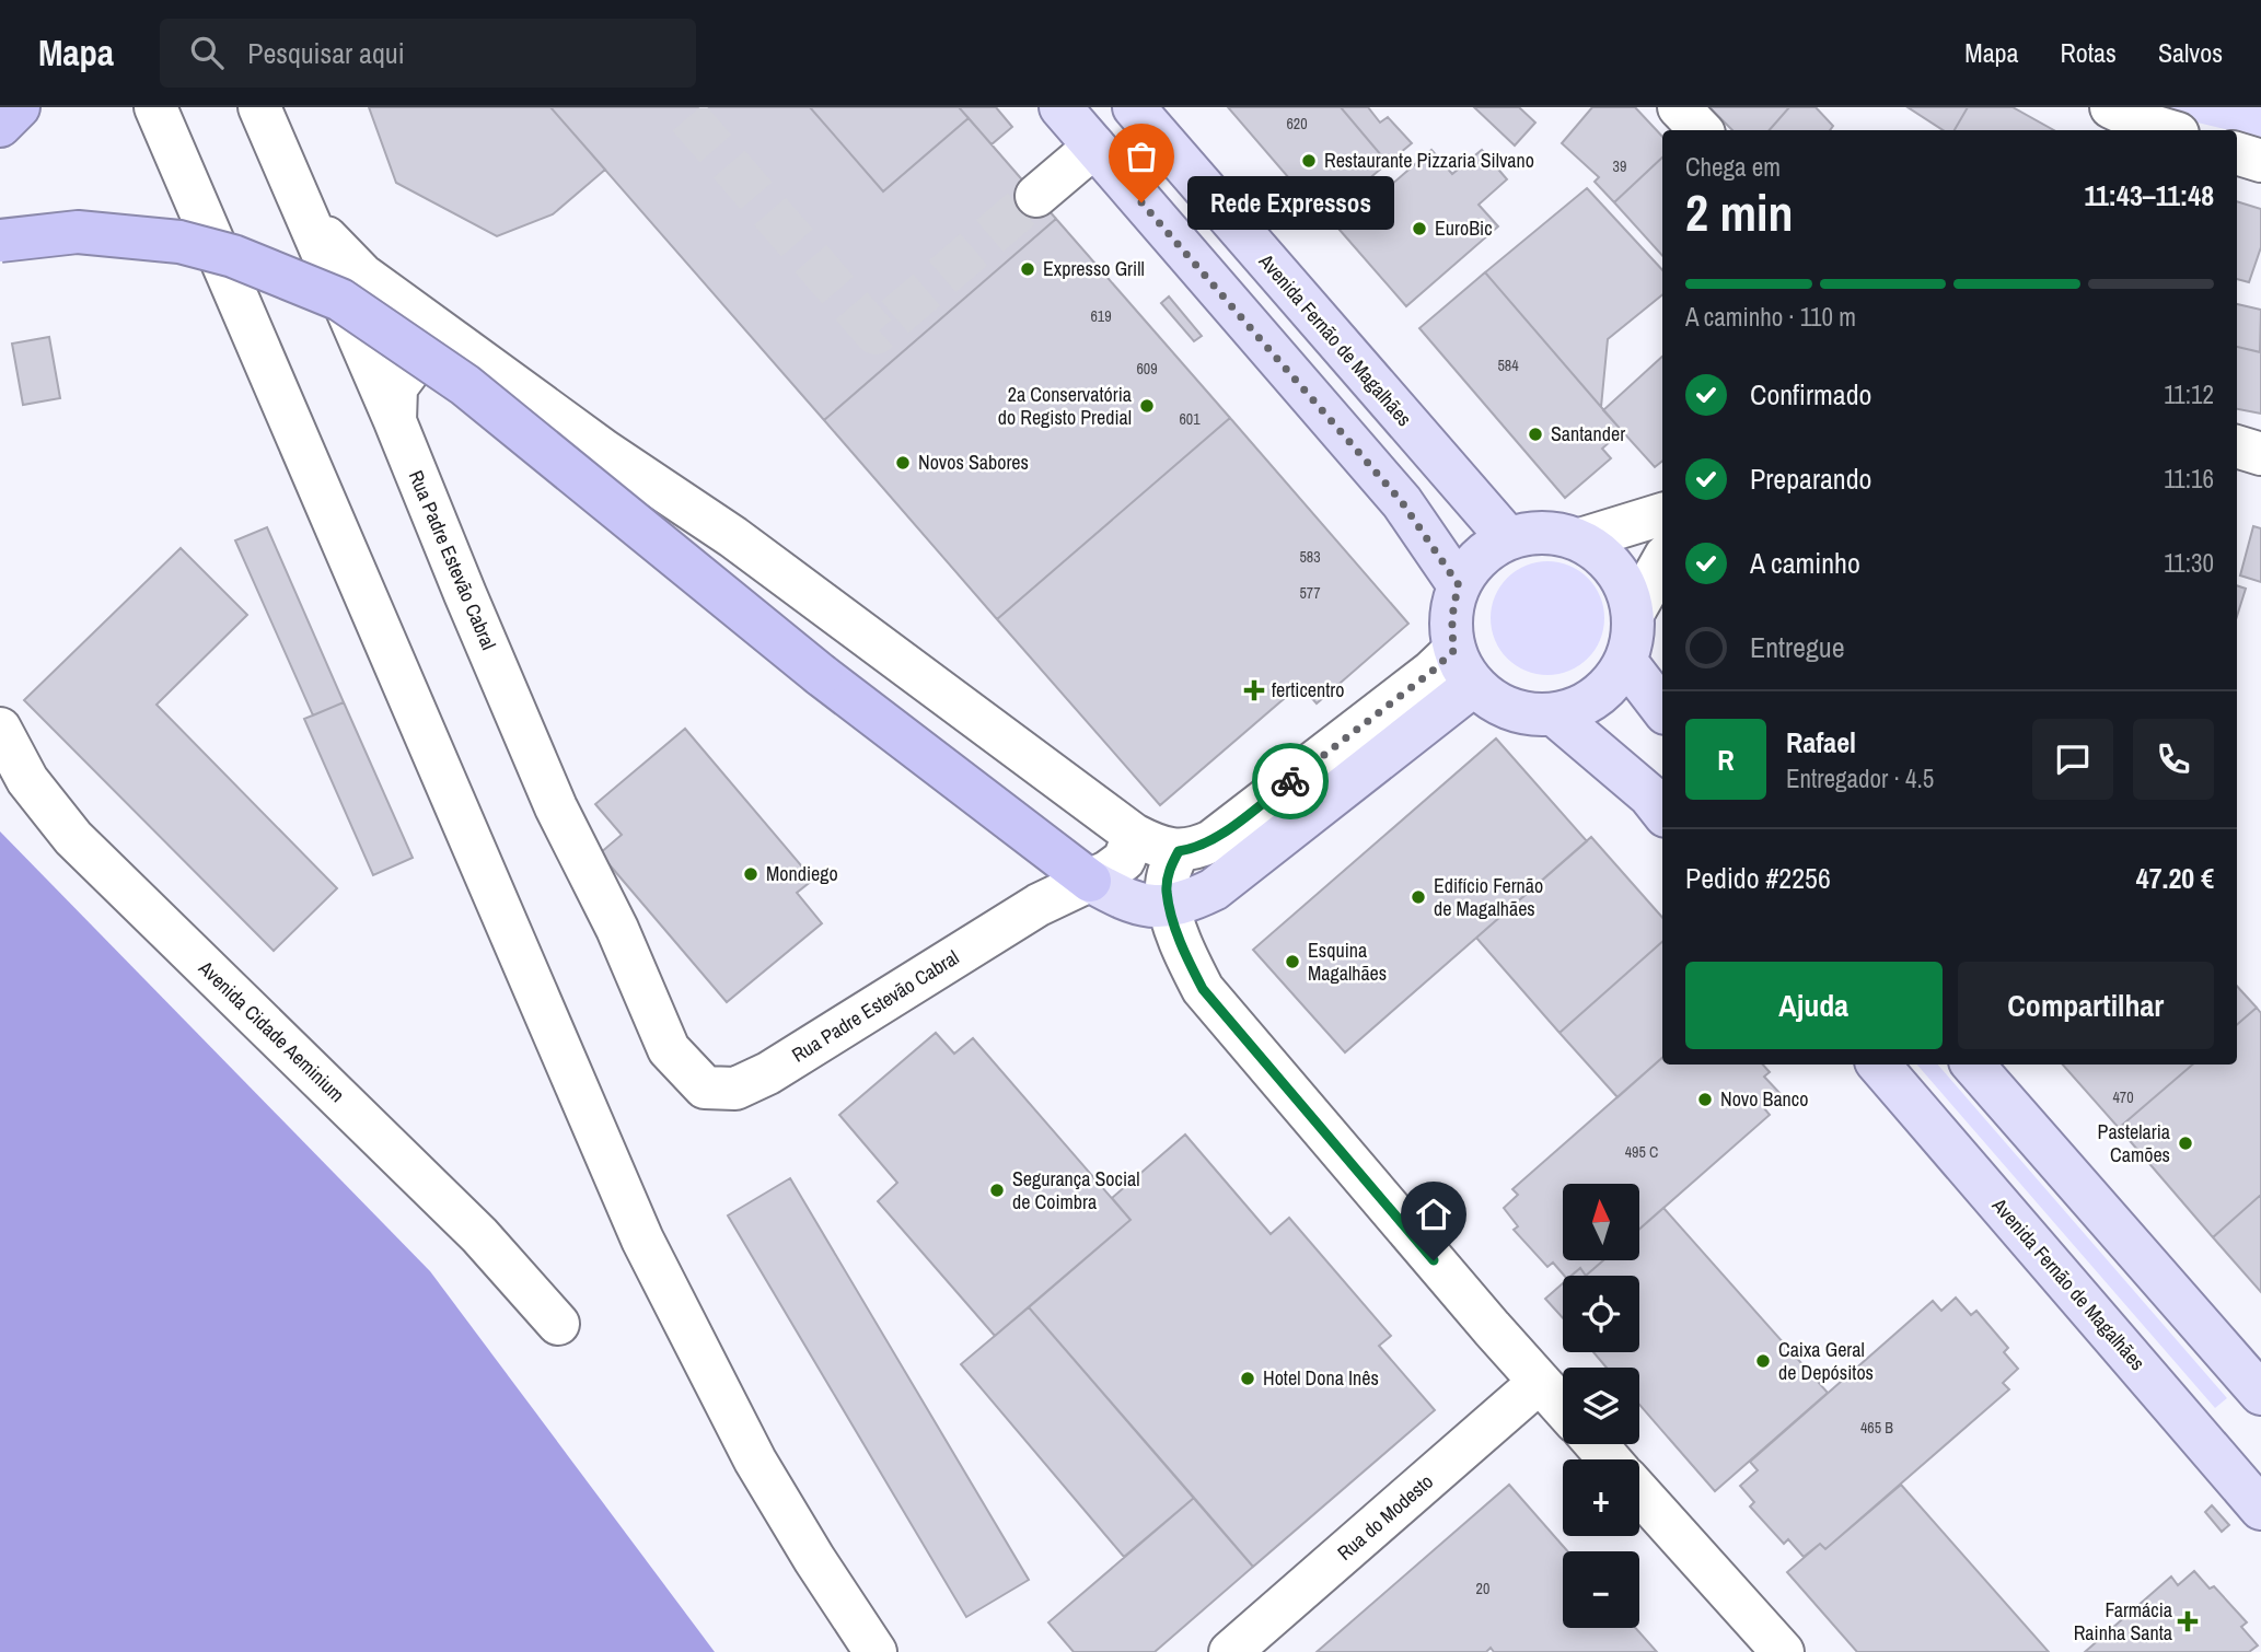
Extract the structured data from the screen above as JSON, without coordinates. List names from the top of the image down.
{
  "streets": {
    "main road": ["Avenida Fernão de Magalhães"],
    "street": ["Rua Padre Estevão Cabral", "Avenida Cidade Aeminium", "Rua do Modesto"]
  },
  "places": {
    "other": [
      "Restaurante Pizzaria Silvano",
      "Rede Expressos",
      "EuroBic",
      "Expresso Grill",
      "2a Conservatória do Registo Predial",
      "Santander",
      "Novos Sabores",
      "Mondiego",
      "Edifício Fernão de Magalhães",
      "Esquina Magalhães",
      "Novo Banco",
      "Pastelaria Camões",
      "Segurança Social de Coimbra",
      "Caixa Geral de Depósitos",
      "Hotel Dona Inês"
    ],
    "health": ["ferticentro", "Farmácia Rainha Santa"]
  },
  "house_numbers": [
    "620",
    "39",
    "619",
    "584",
    "609",
    "601",
    "583",
    "577",
    "470",
    "495 C",
    "465 B",
    "20"
  ],
  "north": "top",
  "page": {
    "header": "Mapa",
    "search": "Pesquisar aqui",
    "nav": ["Mapa", "Rotas", "Salvos"],
    "heading": ["2 min", "Chega em", "11:43–11:48"],
    "panel": [
      "Rafael",
      "Entregador · 4.5",
      "Pedido #2256",
      "47.20 €"
    ],
    "bubble": "Rede Expressos",
    "bar": "A caminho · 110 m",
    "list": [
      ["Confirmado", "11:12"],
      ["Preparando", "11:16"],
      ["A caminho", "11:30"],
      "Entregue"
    ],
    "round": "R",
    "buttons": ["Ajuda", "Compartilhar"],
    "map_buttons": ["+", "−"]
  }
}
